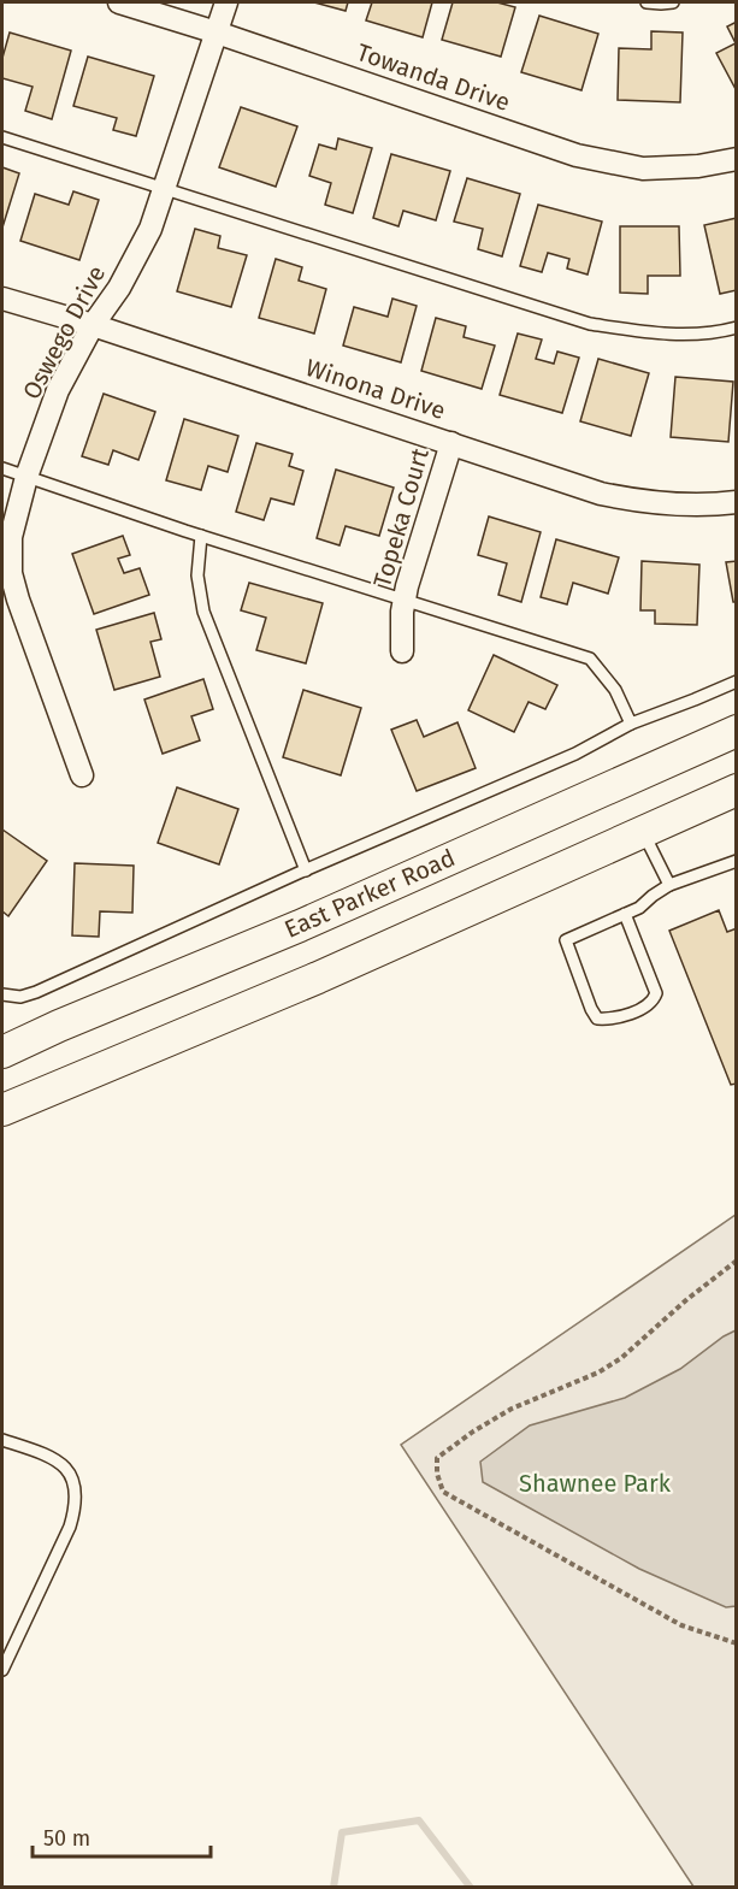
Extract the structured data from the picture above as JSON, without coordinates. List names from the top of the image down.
{
  "streets": {
    "main road": ["East Parker Road"],
    "street": [
      "Towanda Drive",
      "Oswego Drive",
      "Winona Drive",
      "Topeka Court"
    ]
  },
  "crossings": [
    ["Towanda Drive", "Oswego Drive"],
    ["Oswego Drive", "Winona Drive"],
    ["Winona Drive", "Topeka Court"]
  ],
  "parks": ["Shawnee Park"],
  "scale_bar": "50 m"
}
